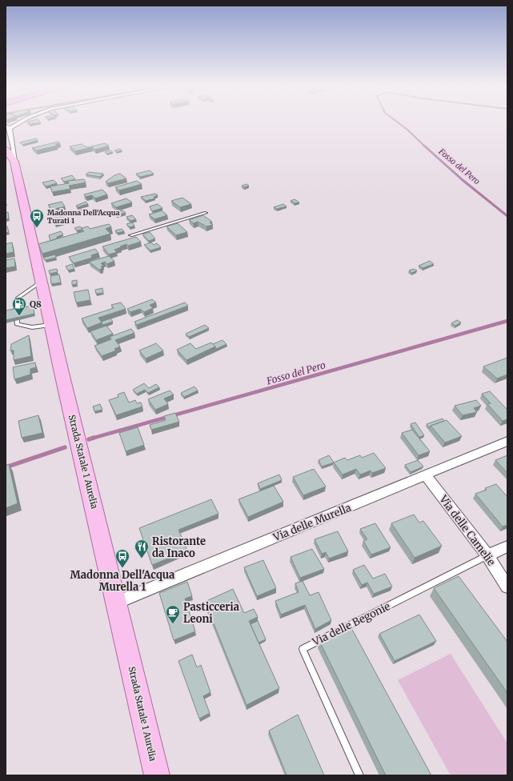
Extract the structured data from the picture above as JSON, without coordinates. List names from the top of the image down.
{
  "streets": {
    "main road": ["Strada Statale 1 Aurelia"],
    "street": ["Via delle Murella", "Via delle Camelie", "Via delle Begonie"]
  },
  "crossings": [
    ["Strada Statale 1 Aurelia", "Via delle Murella"],
    ["Via delle Murella", "Via delle Camelie"],
    ["Via delle Camelie", "Via delle Begonie"]
  ],
  "water": ["Fosso del Pero"],
  "places": {
    "bus stop": ["Madonna Dell'Acqua Turati 1", "Madonna Dell'Acqua Murella 1"],
    "fuel station": ["Q8"],
    "restaurant": ["Ristorante da Inaco"],
    "cafe": ["Pasticceria Leoni"]
  }
}
